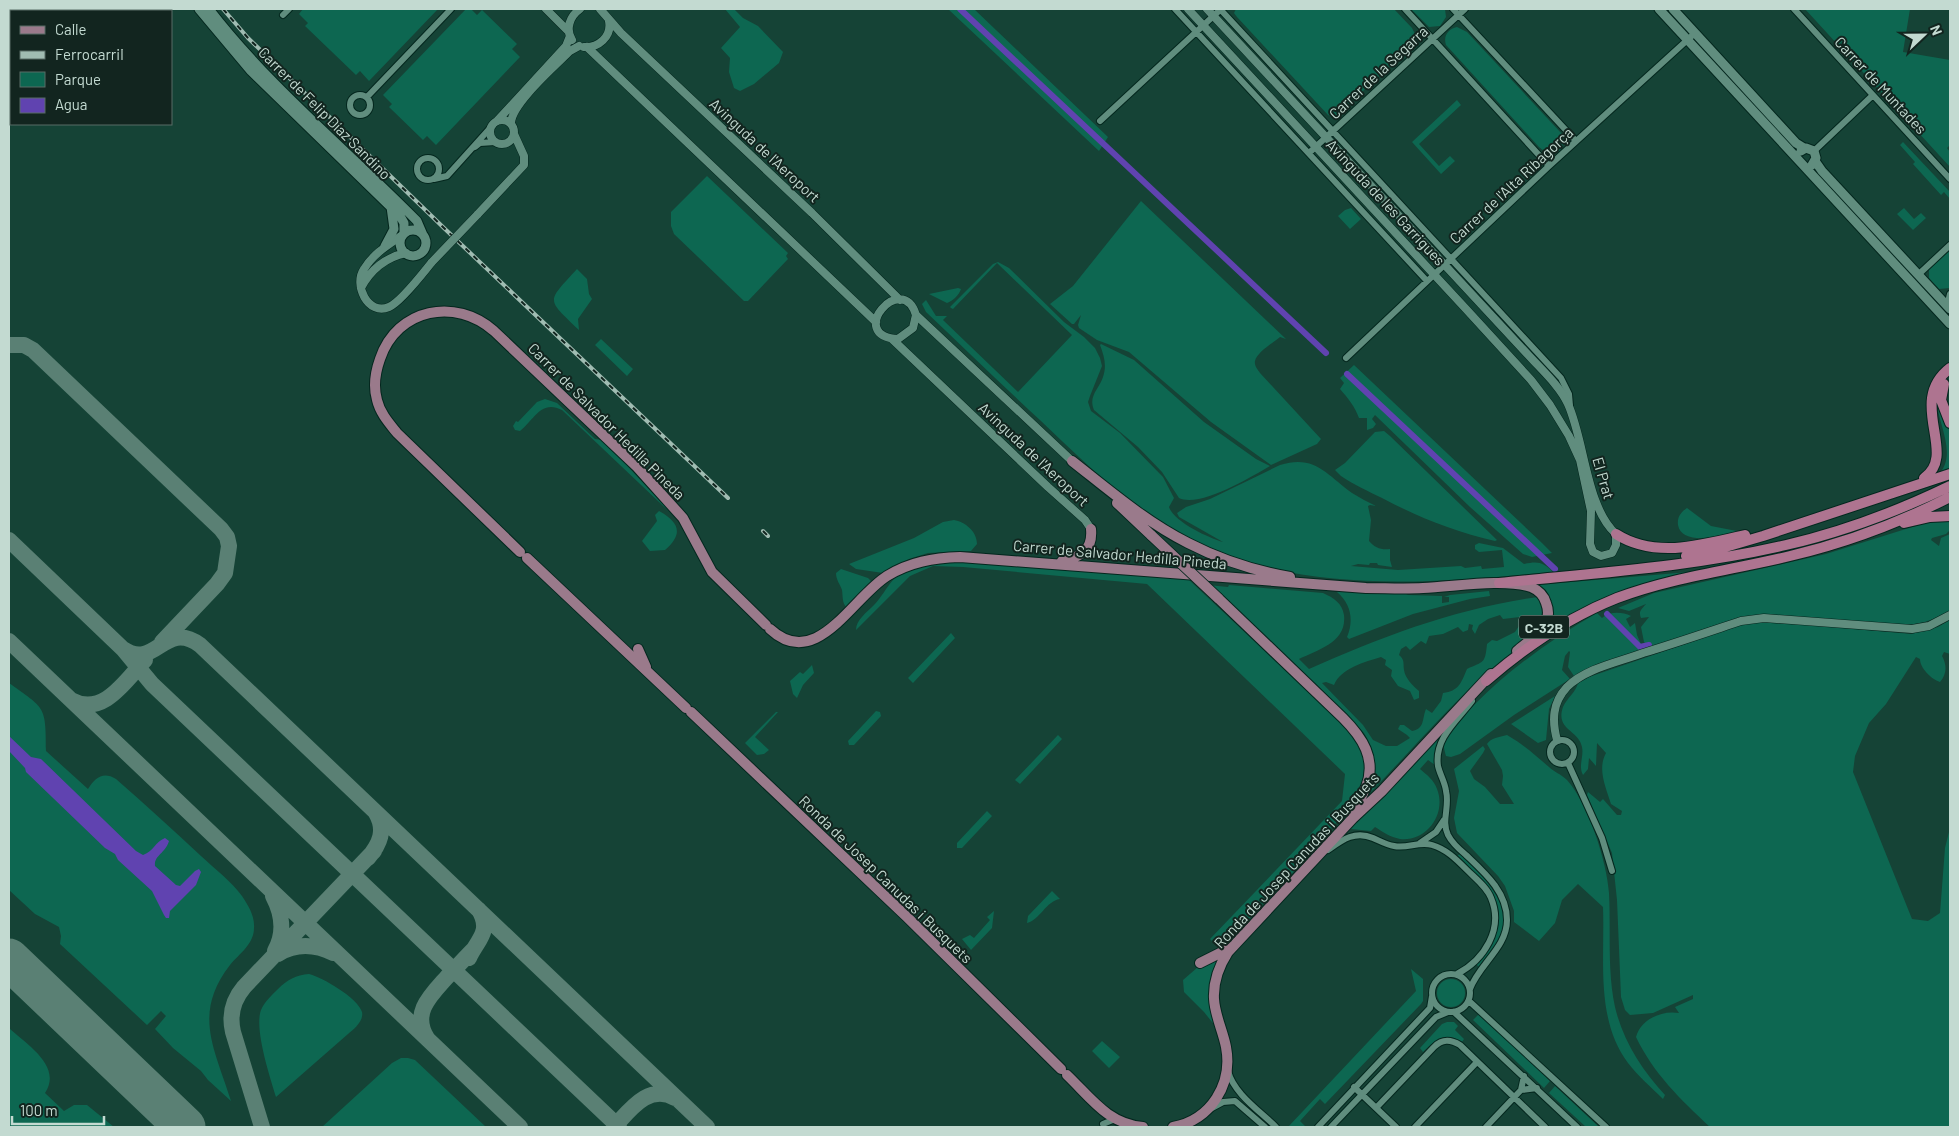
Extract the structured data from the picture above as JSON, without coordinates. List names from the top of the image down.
{
  "streets": {
    "highway": ["C-32B"],
    "main road": ["Carrer de Felip Díaz Sandino", "Carrer de Salvador Hedilla Pineda", "Ronda de Josep Canudas i Busquets"],
    "street": [
      "Carrer de la Segarra",
      "Carrer de Muntades",
      "Avinguda de l'Aeroport",
      "Carrer de l'Alta Ribagorça",
      "Avinguda de les Garrigues",
      "El Prat"
    ]
  },
  "crossings": [
    ["Carrer de la Segarra", "Avinguda de les Garrigues"],
    ["Carrer de l'Alta Ribagorça", "Avinguda de les Garrigues"],
    ["Avinguda de les Garrigues", "El Prat"],
    ["Carrer de Salvador Hedilla Pineda", "C-32B"],
    ["Carrer de Salvador Hedilla Pineda", "Ronda de Josep Canudas i Busquets"],
    ["C-32B", "Ronda de Josep Canudas i Busquets"]
  ],
  "legend": [
    "Calle",
    "Ferrocarril",
    "Parque",
    "Agua"
  ],
  "scale_bar": "100 m",
  "north": "right"
}
